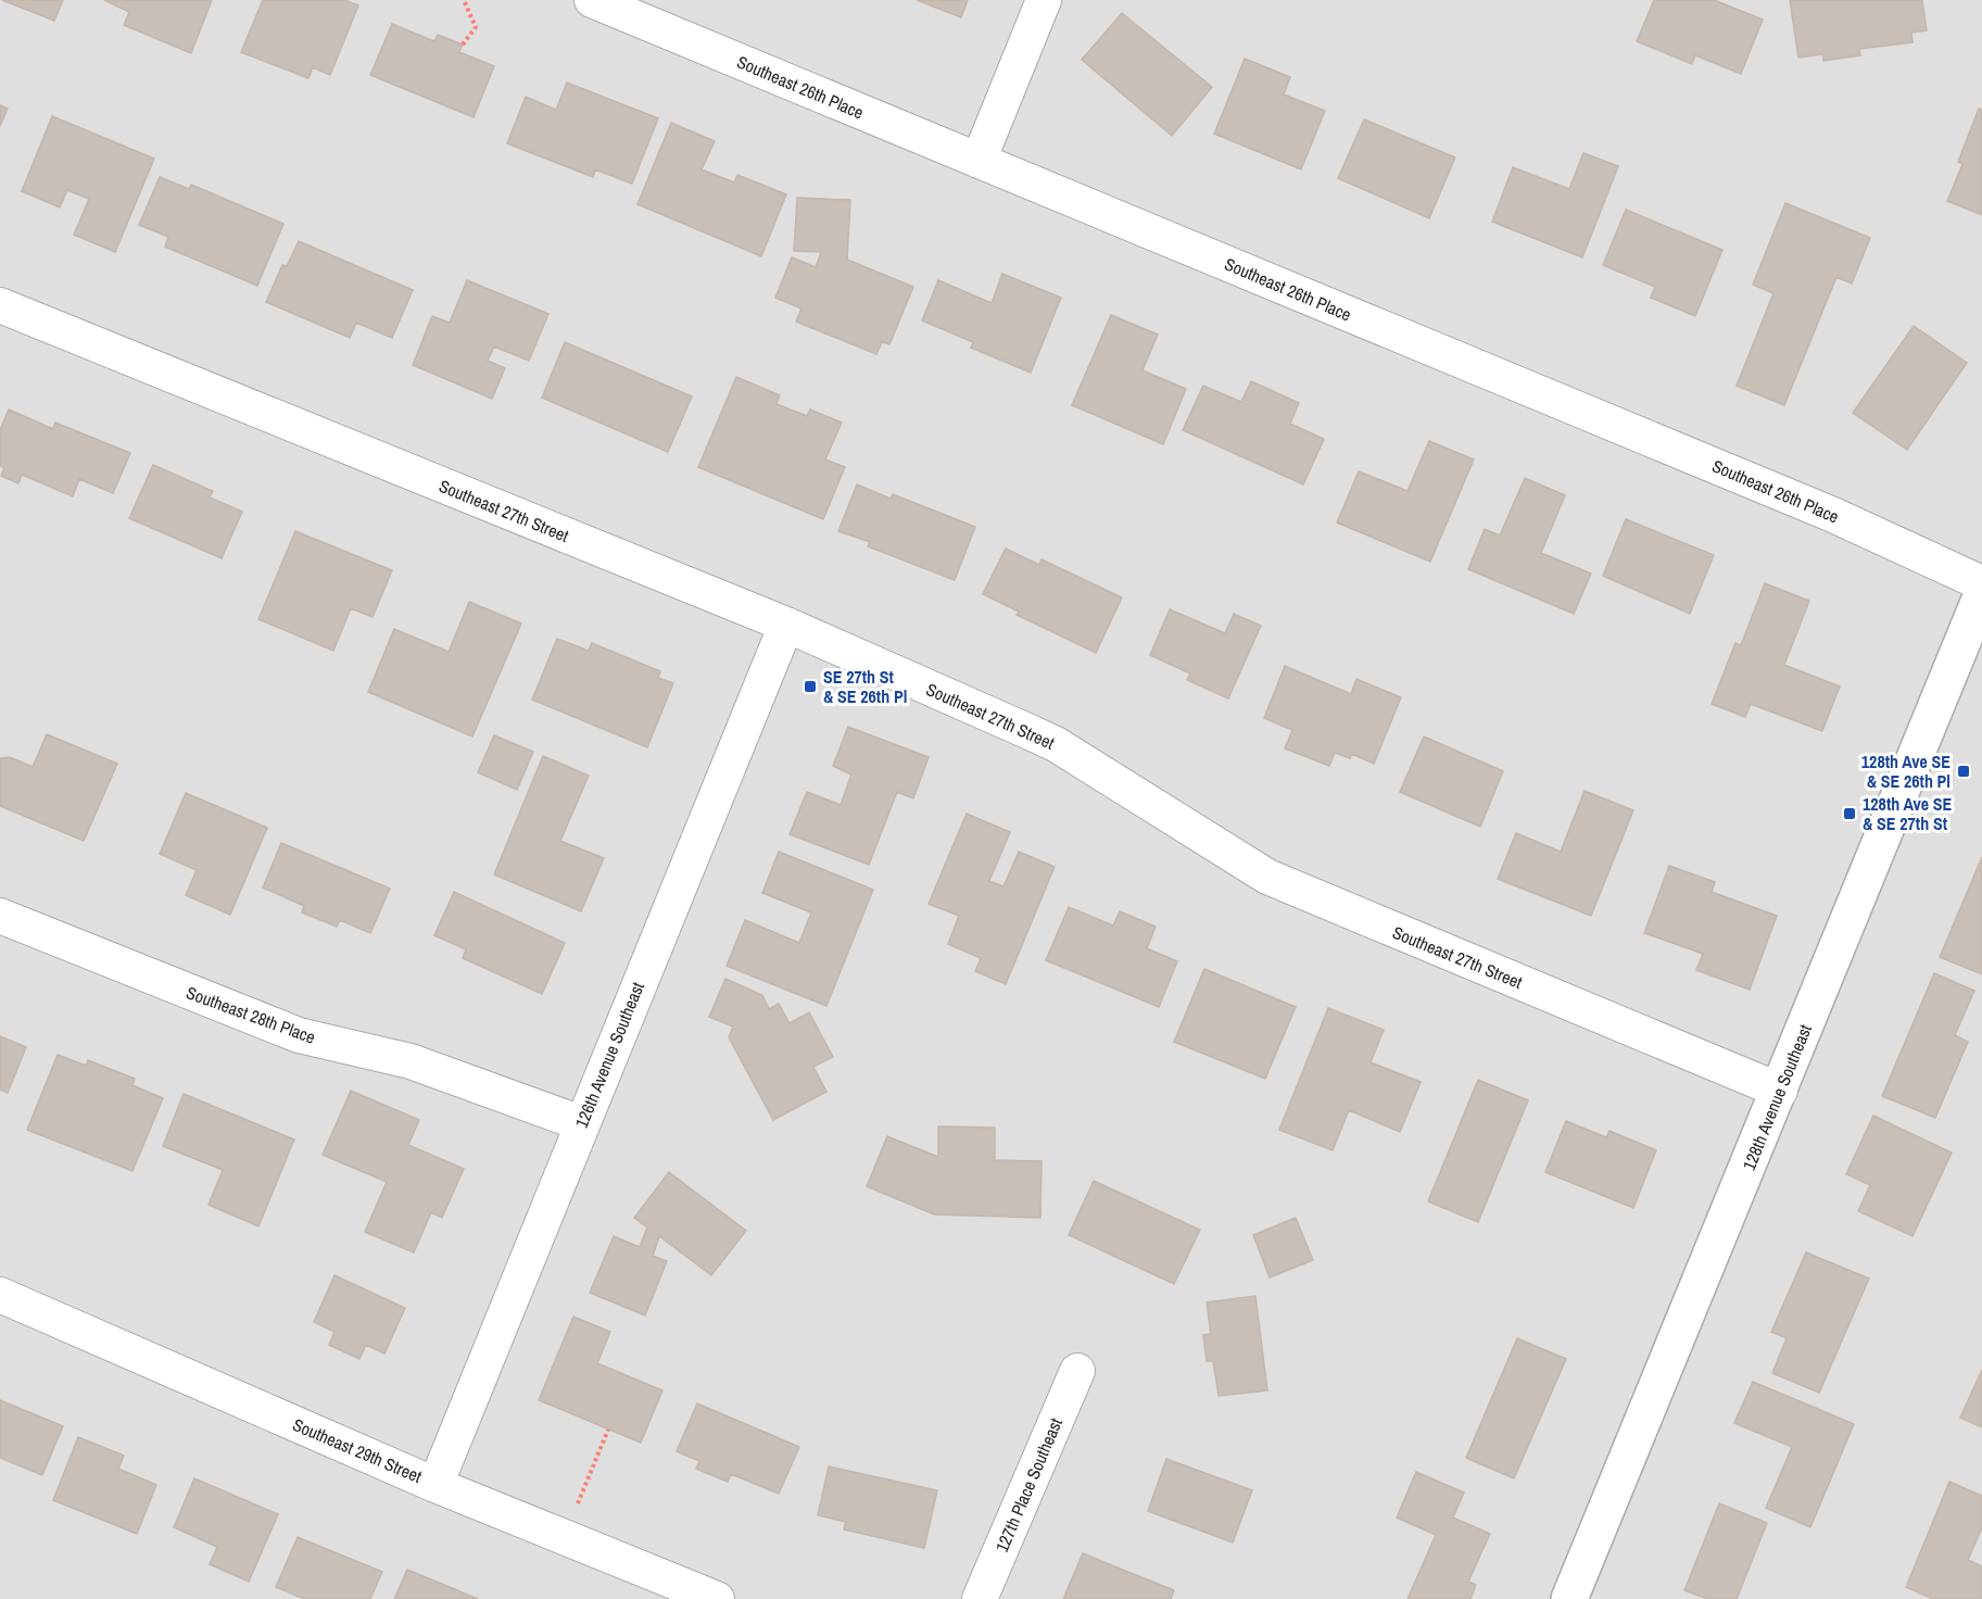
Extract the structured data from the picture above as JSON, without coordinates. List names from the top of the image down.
{
  "streets": {
    "street": [
      "Southeast 26th Place",
      "Southeast 27th Street",
      "Southeast 28th Place",
      "126th Avenue Southeast",
      "128th Avenue Southeast",
      "Southeast 29th Street",
      "127th Place Southeast"
    ]
  },
  "crossings": [
    ["Southeast 27th Street", "126th Avenue Southeast"],
    ["Southeast 27th Street", "128th Avenue Southeast"],
    ["Southeast 28th Place", "126th Avenue Southeast"],
    ["126th Avenue Southeast", "Southeast 29th Street"]
  ],
  "places": {
    "transit": ["SE 27th St & SE 26th Pl", "128th Ave SE & SE 26th Pl", "128th Ave SE & SE 27th St"]
  }
}
